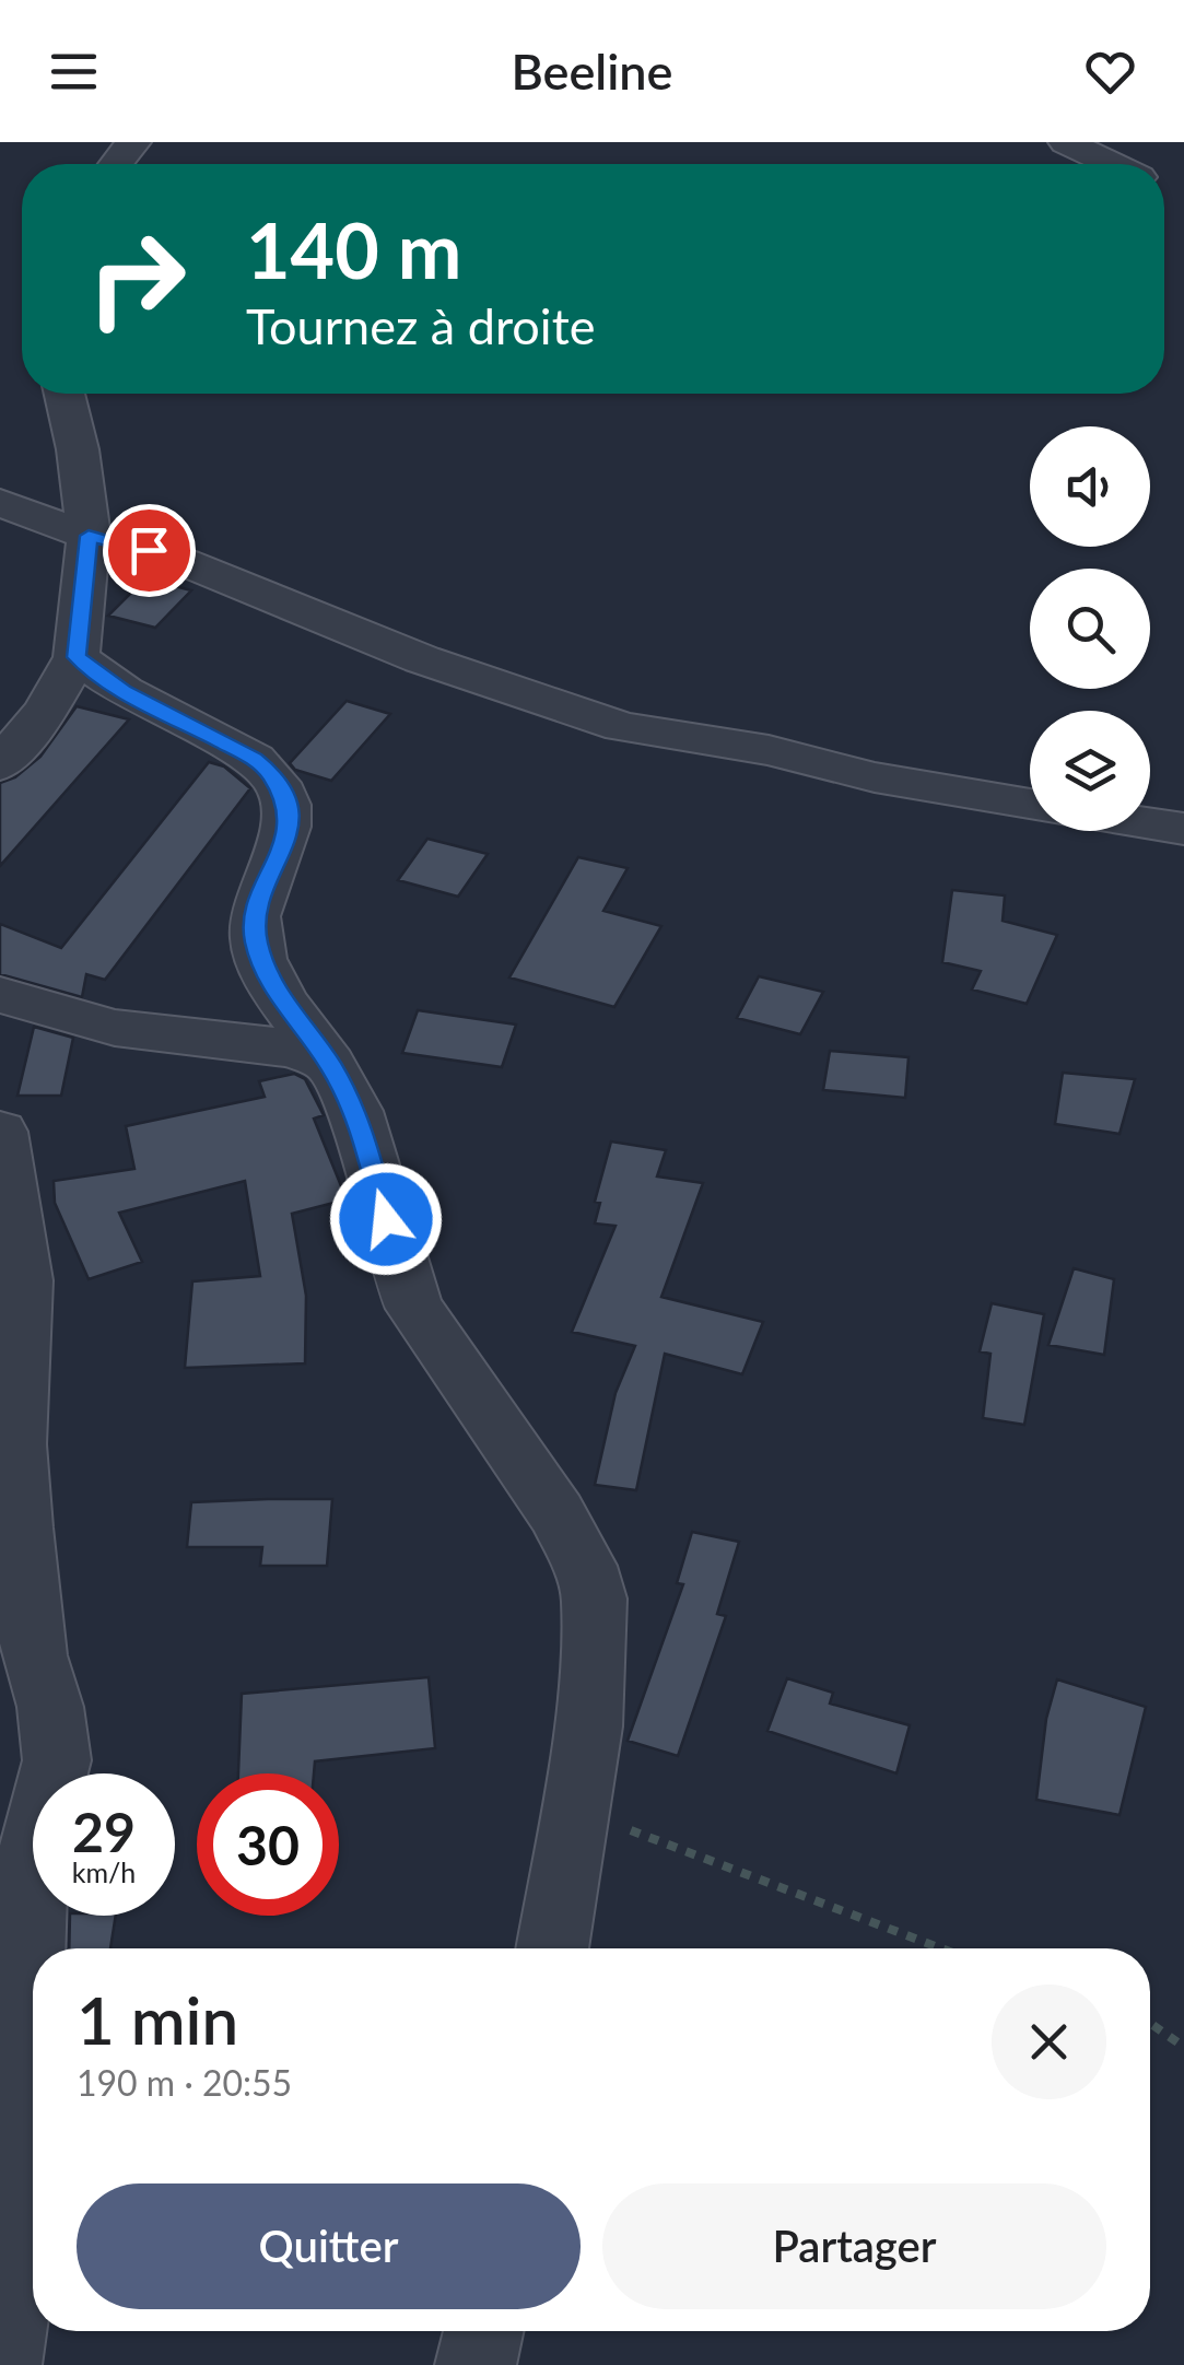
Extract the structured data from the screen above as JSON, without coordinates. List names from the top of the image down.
{
  "page": {
    "header": "Beeline",
    "turn": ["140 m", "Tournez à droite"],
    "speed": "29 km/h",
    "limit": "30",
    "heading": ["1 min", "190 m · 20:55"],
    "buttons": ["Quitter", "Partager"]
  }
}
